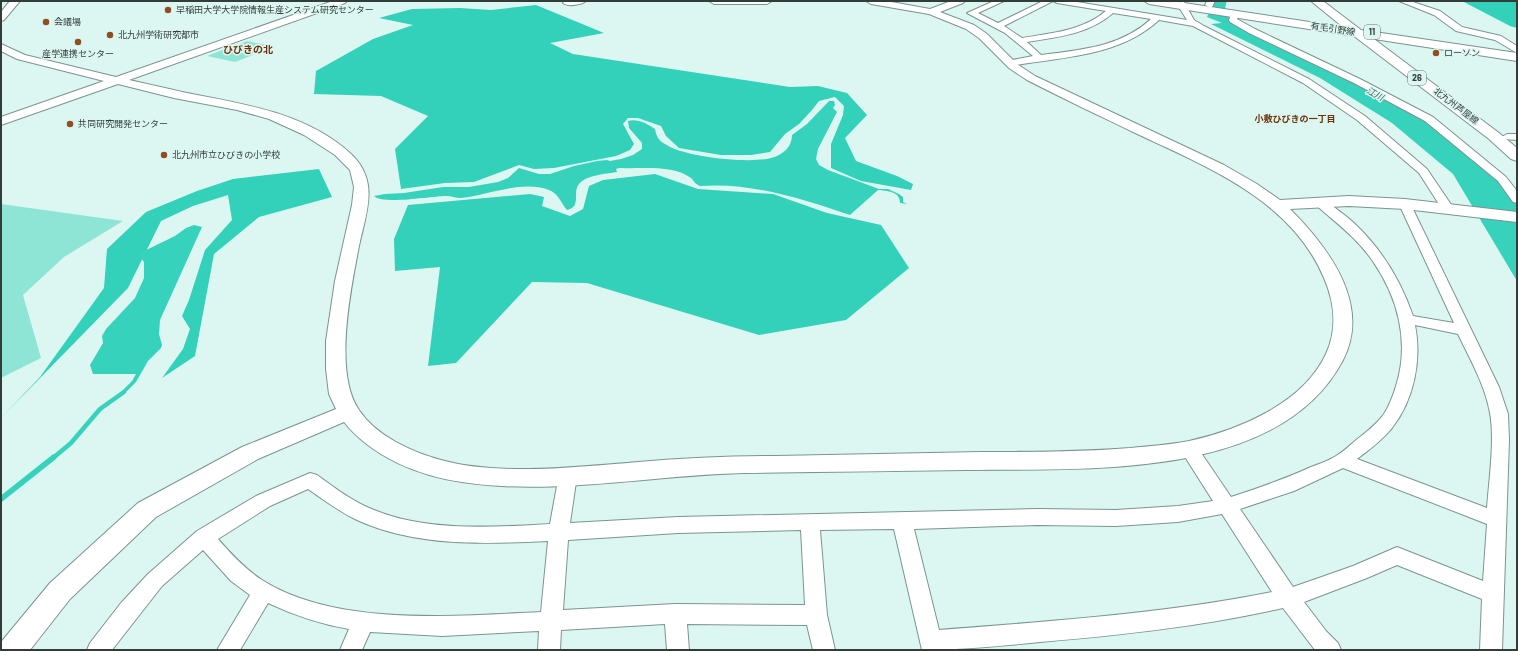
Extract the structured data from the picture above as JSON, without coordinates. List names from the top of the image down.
{
  "streets": {
    "main road": [
      "有毛引野線",
      "11",
      "26",
      "北九州芦屋線"
    ]
  },
  "crossings": [
    ["有毛引野線", "北九州芦屋線"]
  ],
  "districts": ["ひびきの北", "小敷ひびきの一丁目"],
  "water": ["江川"],
  "places": [
    "早稲田大学大学院情報生産システム研究センター",
    "会議場",
    "北九州学術研究都市",
    "産学連携センター",
    "ローソン",
    "共同研究開発センター",
    "北九州市立ひびきの小学校"
  ]
}
